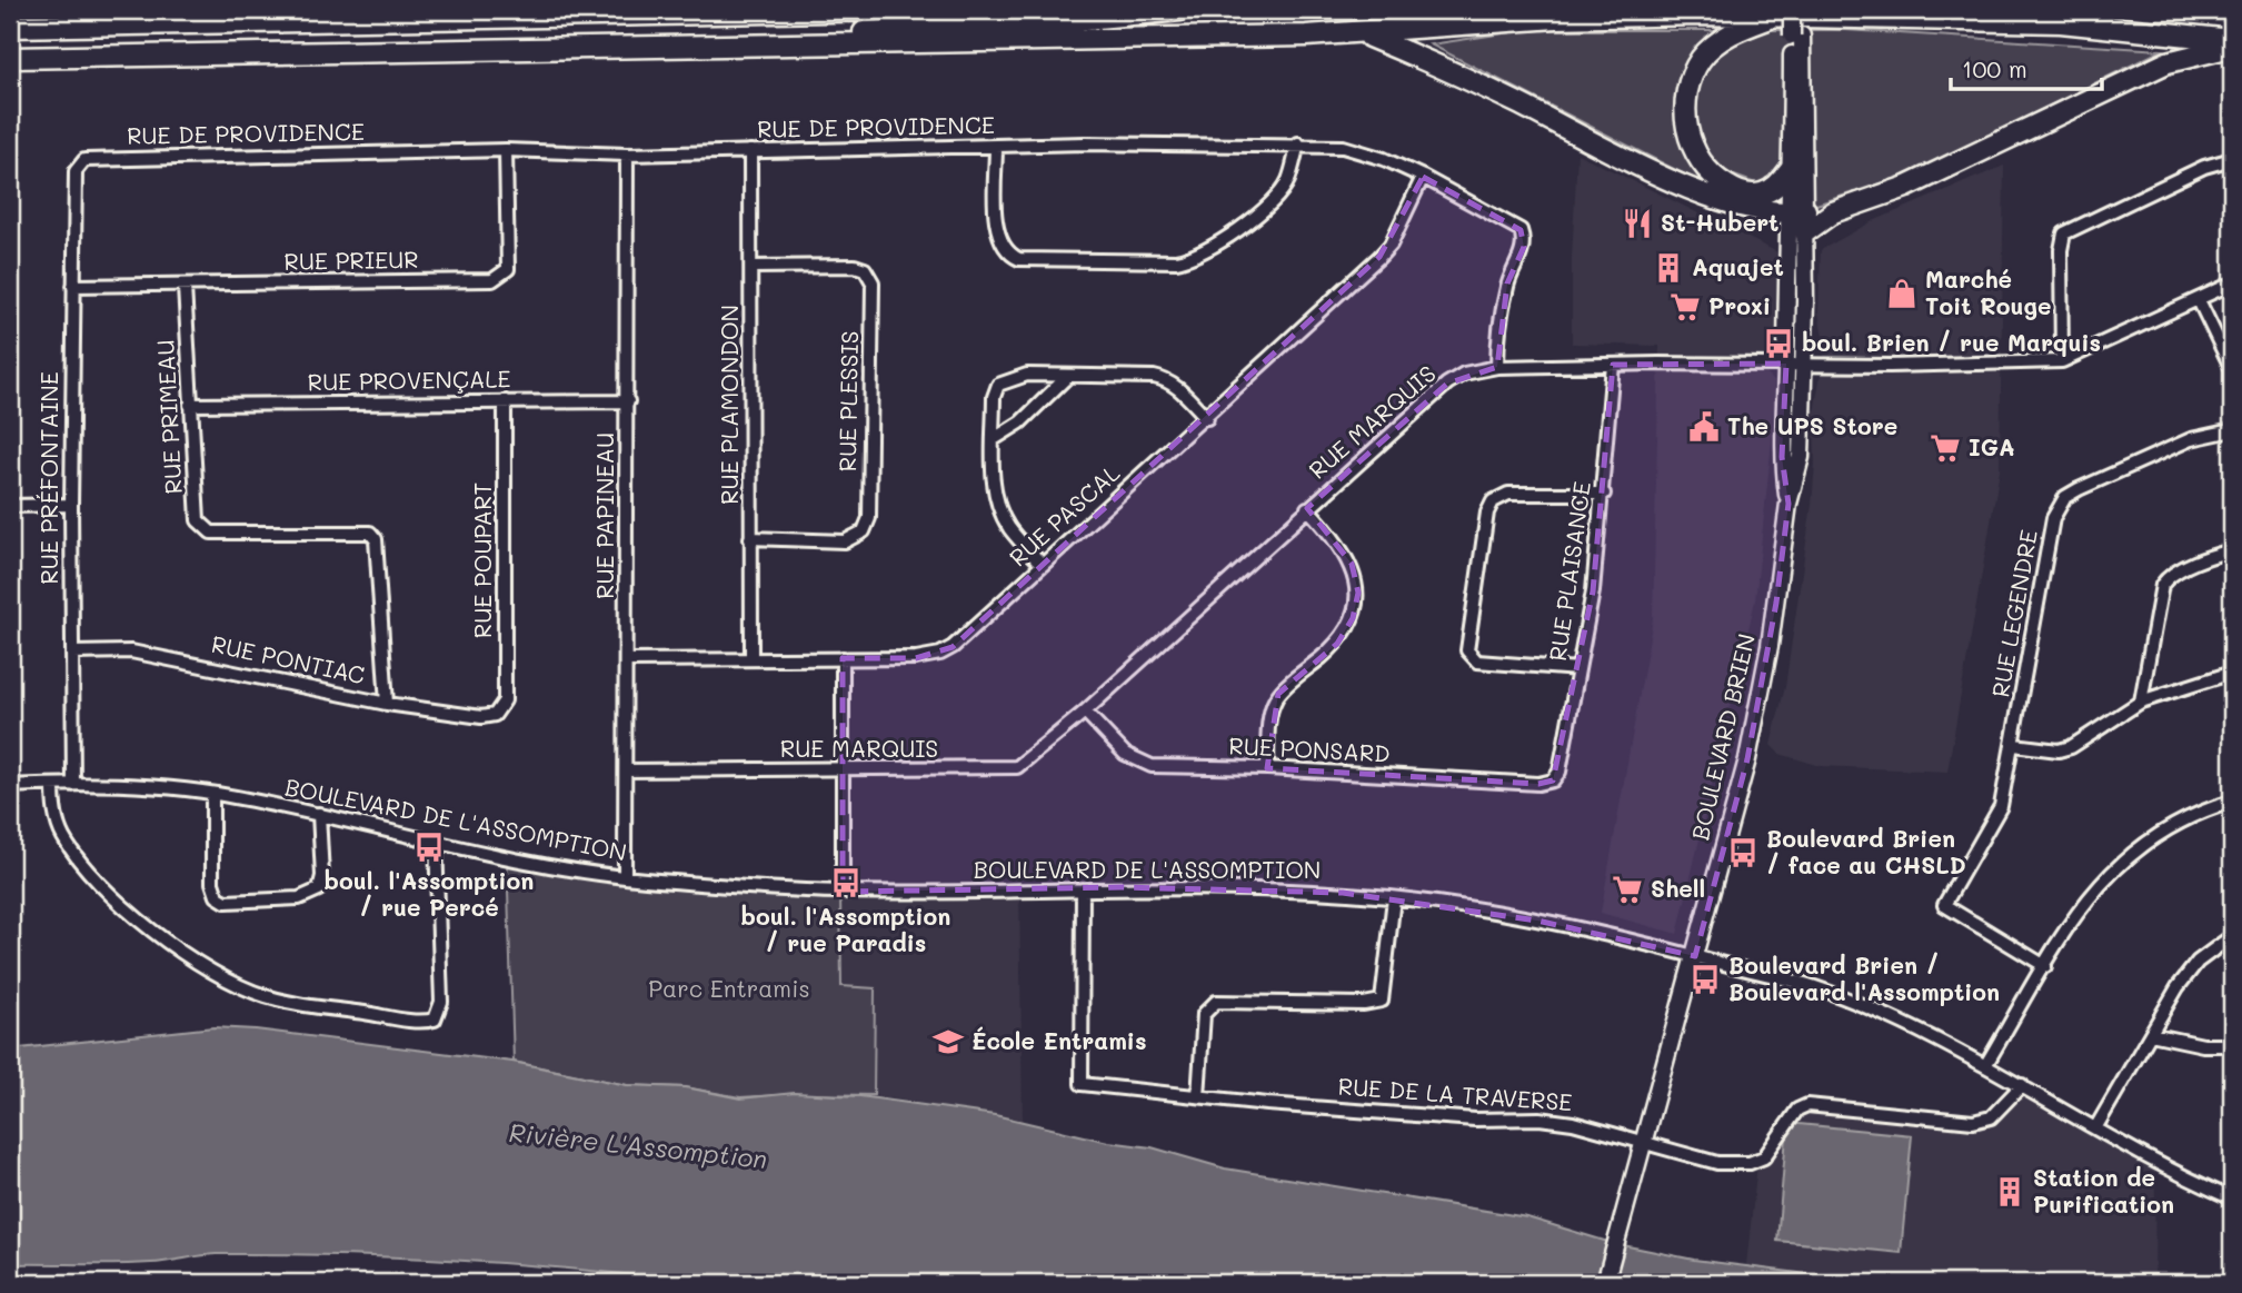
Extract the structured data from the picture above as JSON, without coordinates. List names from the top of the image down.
{
  "streets": {
    "main road": ["BOULEVARD BRIEN"],
    "street": [
      "RUE DE PROVIDENCE",
      "RUE PRIEUR",
      "RUE PROVENÇALE",
      "RUE PLESSIS",
      "RUE PLAMONDON",
      "RUE PRIMEAU",
      "RUE MARQUIS",
      "RUE PRÉFONTAINE",
      "RUE PAPINEAU",
      "RUE PASCAL",
      "RUE POUPART",
      "RUE PLAISANCE",
      "RUE LEGENDRE",
      "RUE PONTIAC",
      "RUE PONSARD",
      "BOULEVARD DE L'ASSOMPTION",
      "RUE DE LA TRAVERSE"
    ]
  },
  "crossings": [
    ["RUE DE PROVIDENCE", "RUE PRIEUR"],
    ["RUE DE PROVIDENCE", "RUE PLAMONDON"],
    ["RUE DE PROVIDENCE", "RUE MARQUIS"],
    ["RUE DE PROVIDENCE", "RUE PRÉFONTAINE"],
    ["RUE DE PROVIDENCE", "RUE PAPINEAU"],
    ["RUE DE PROVIDENCE", "RUE PASCAL"],
    ["RUE PRIEUR", "RUE PRIMEAU"],
    ["RUE PRIEUR", "RUE PRÉFONTAINE"],
    ["RUE PROVENÇALE", "RUE PRIMEAU"],
    ["RUE PROVENÇALE", "RUE PAPINEAU"],
    ["RUE PROVENÇALE", "RUE POUPART"],
    ["RUE PLESSIS", "RUE PLAMONDON"],
    ["RUE PLAMONDON", "RUE PASCAL"],
    ["RUE PRIMEAU", "RUE PONTIAC"],
    ["RUE MARQUIS", "RUE PAPINEAU"],
    ["RUE MARQUIS", "RUE PLAISANCE"],
    ["RUE MARQUIS", "BOULEVARD BRIEN"],
    ["RUE MARQUIS", "RUE PONSARD"],
    ["RUE PRÉFONTAINE", "RUE PONTIAC"],
    ["RUE PRÉFONTAINE", "BOULEVARD DE L'ASSOMPTION"],
    ["RUE PAPINEAU", "RUE PASCAL"],
    ["RUE PAPINEAU", "BOULEVARD DE L'ASSOMPTION"],
    ["RUE POUPART", "RUE PONTIAC"],
    ["RUE PLAISANCE", "RUE PONSARD"],
    ["BOULEVARD BRIEN", "BOULEVARD DE L'ASSOMPTION"],
    ["BOULEVARD BRIEN", "RUE DE LA TRAVERSE"],
    ["BOULEVARD DE L'ASSOMPTION", "RUE DE LA TRAVERSE"]
  ],
  "water": ["Rivière L'Assomption"],
  "parks": ["Parc Entramis"],
  "places": {
    "restaurant": ["St-Hubert"],
    "building": ["Aquajet", "Station de Purification"],
    "shop": ["Marché Toit Rouge"],
    "supermarket": ["Proxi", "IGA", "Shell"],
    "bus stop": [
      "boul. Brien / rue Marquis",
      "boul. l'Assomption / rue Percé",
      "Boulevard Brien / face au CHSLD",
      "boul. l'Assomption / rue Paradis",
      "Boulevard Brien / Boulevard l'Assomption"
    ],
    "public building": ["The UPS Store"],
    "school or university": ["École Entramis"]
  },
  "scale_bar": "100 m"
}
